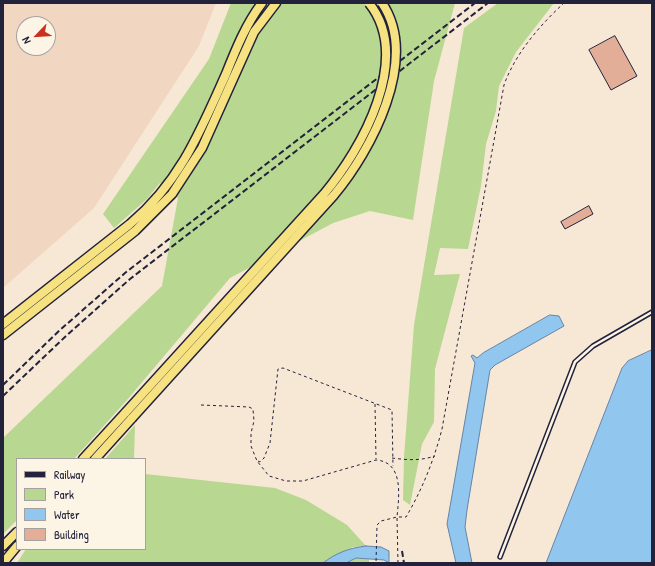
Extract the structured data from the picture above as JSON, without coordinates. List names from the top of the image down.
{
  "legend": [
    "Railway",
    "Park",
    "Water",
    "Building"
  ],
  "north": "bottom left"
}
